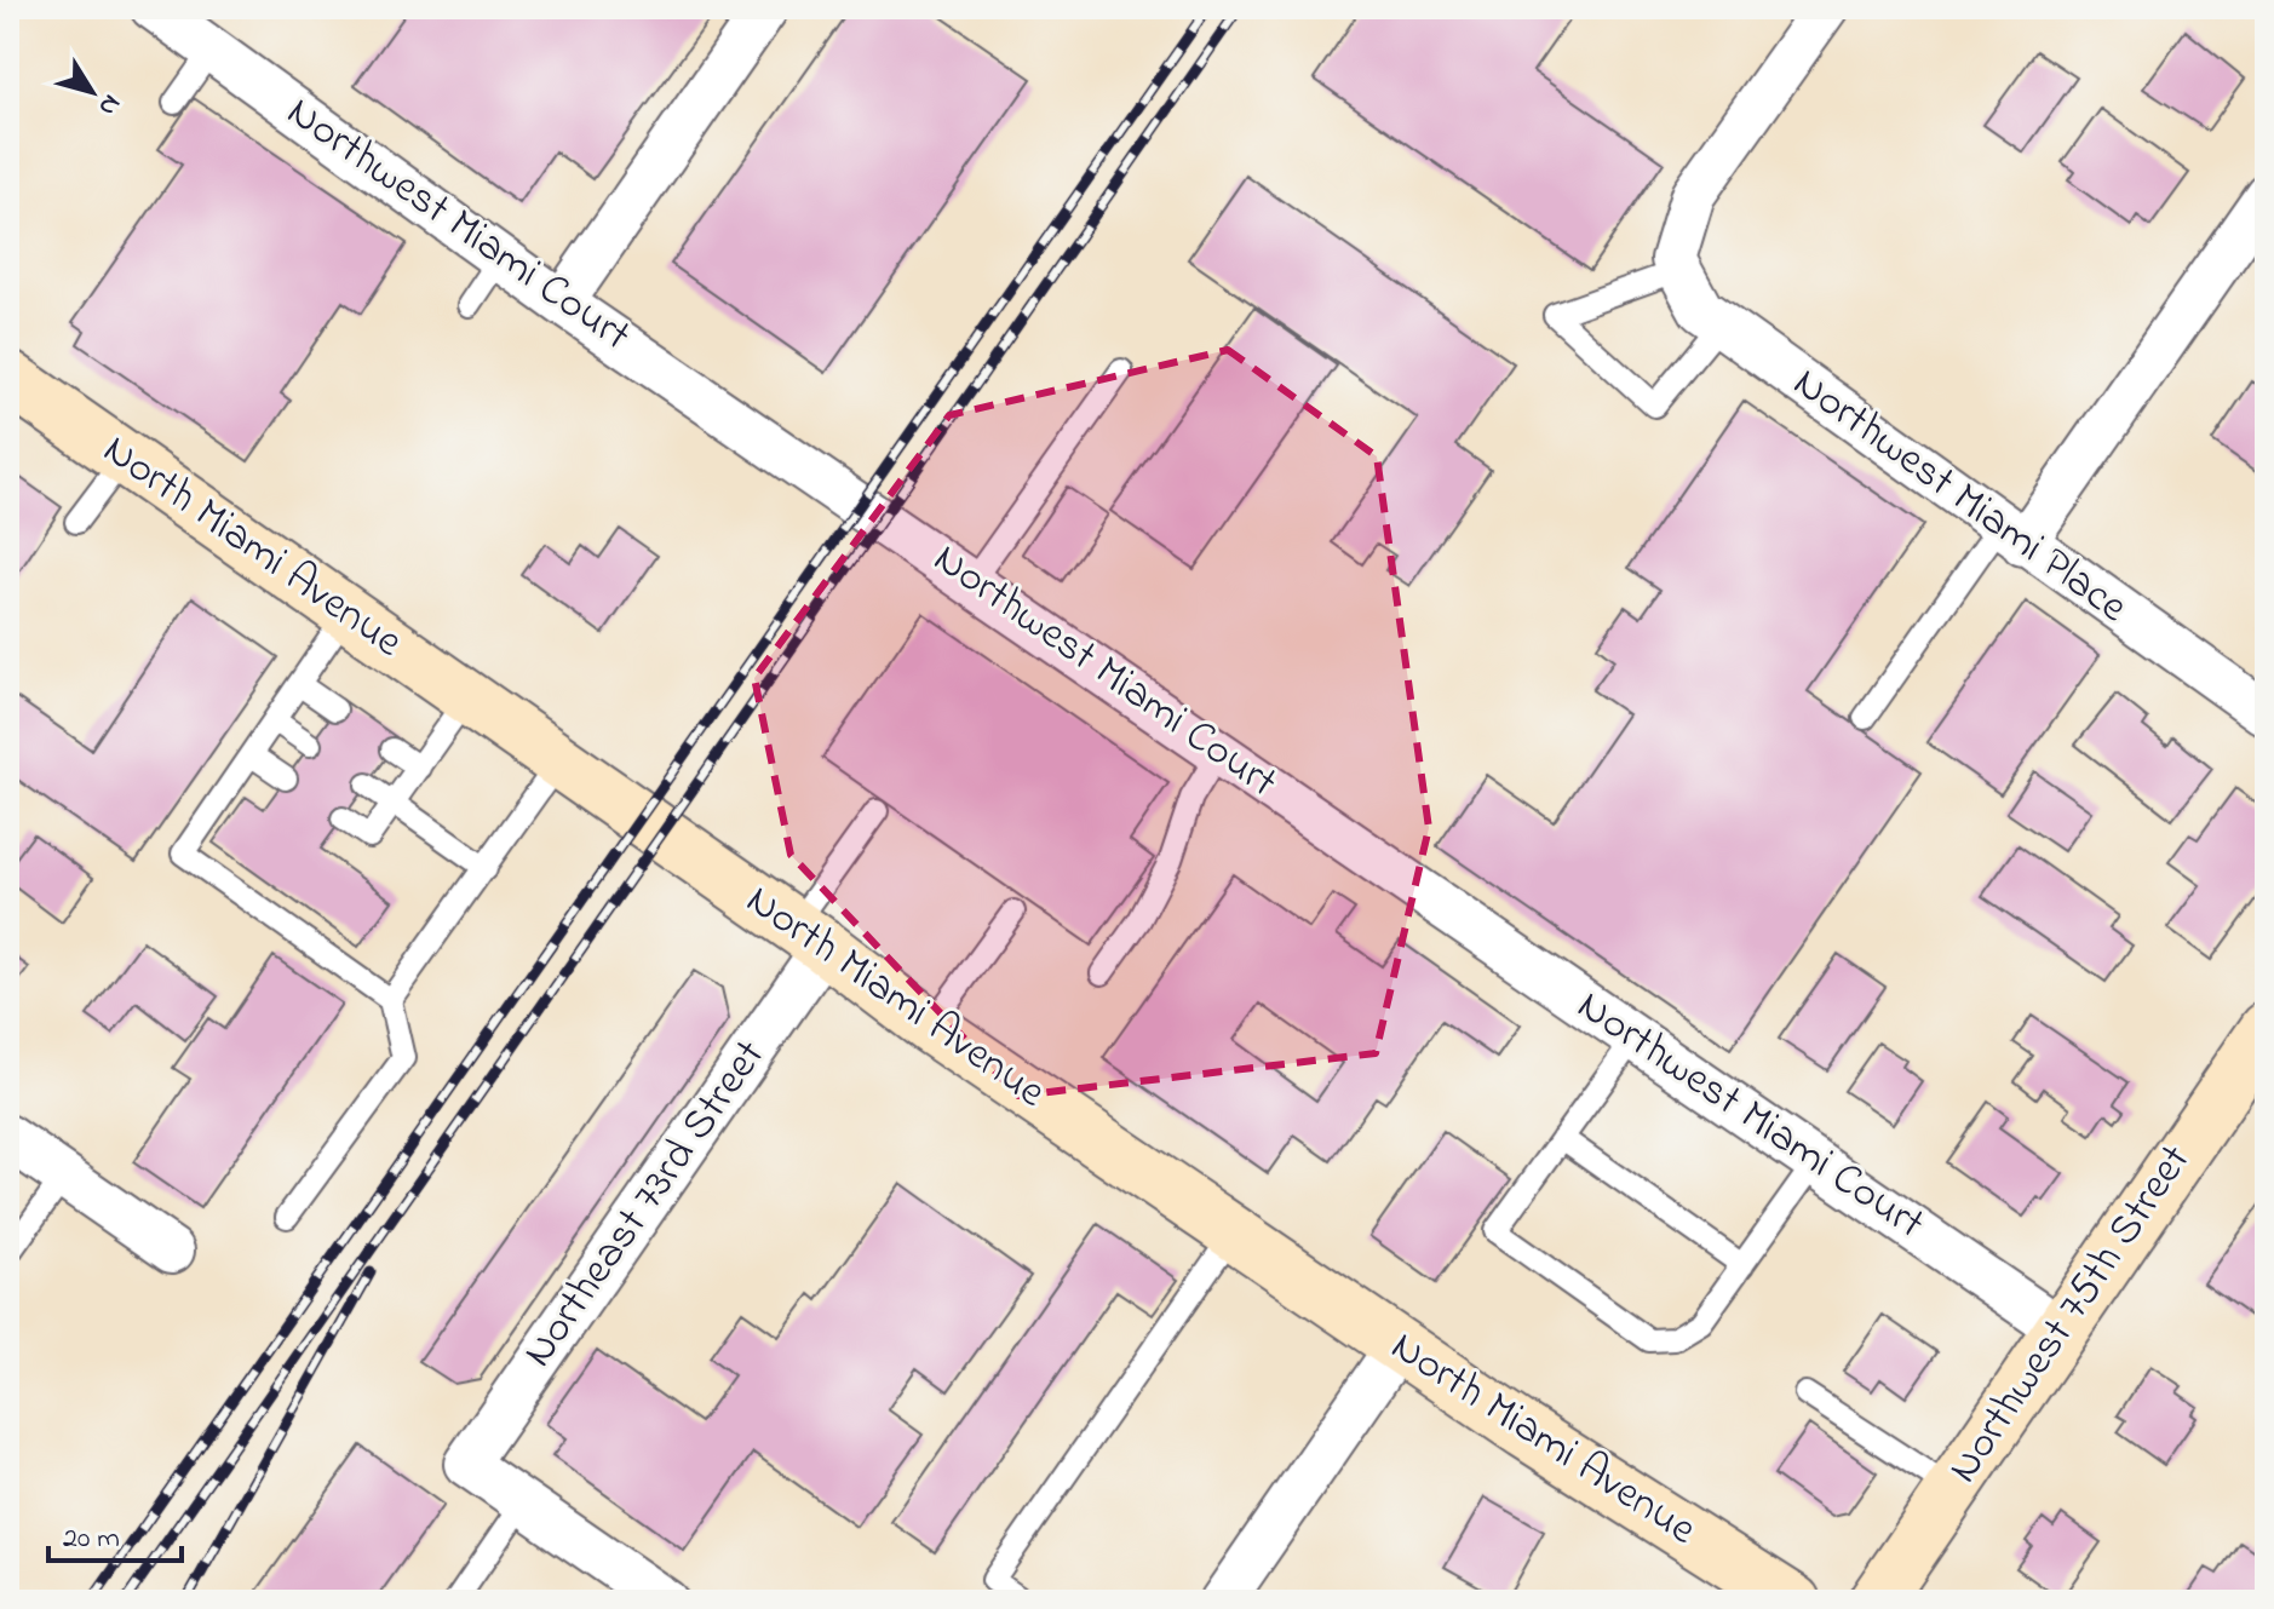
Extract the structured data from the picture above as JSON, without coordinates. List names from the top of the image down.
{
  "streets": {
    "main road": ["North Miami Avenue", "Northwest 75th Street"],
    "street": ["Northwest Miami Court", "Northwest Miami Place", "Northeast 73rd Street"]
  },
  "crossings": [
    ["Northwest Miami Court", "Northwest 75th Street"],
    ["North Miami Avenue", "Northeast 73rd Street"]
  ],
  "scale_bar": "20 m",
  "north": "bottom right"
}
